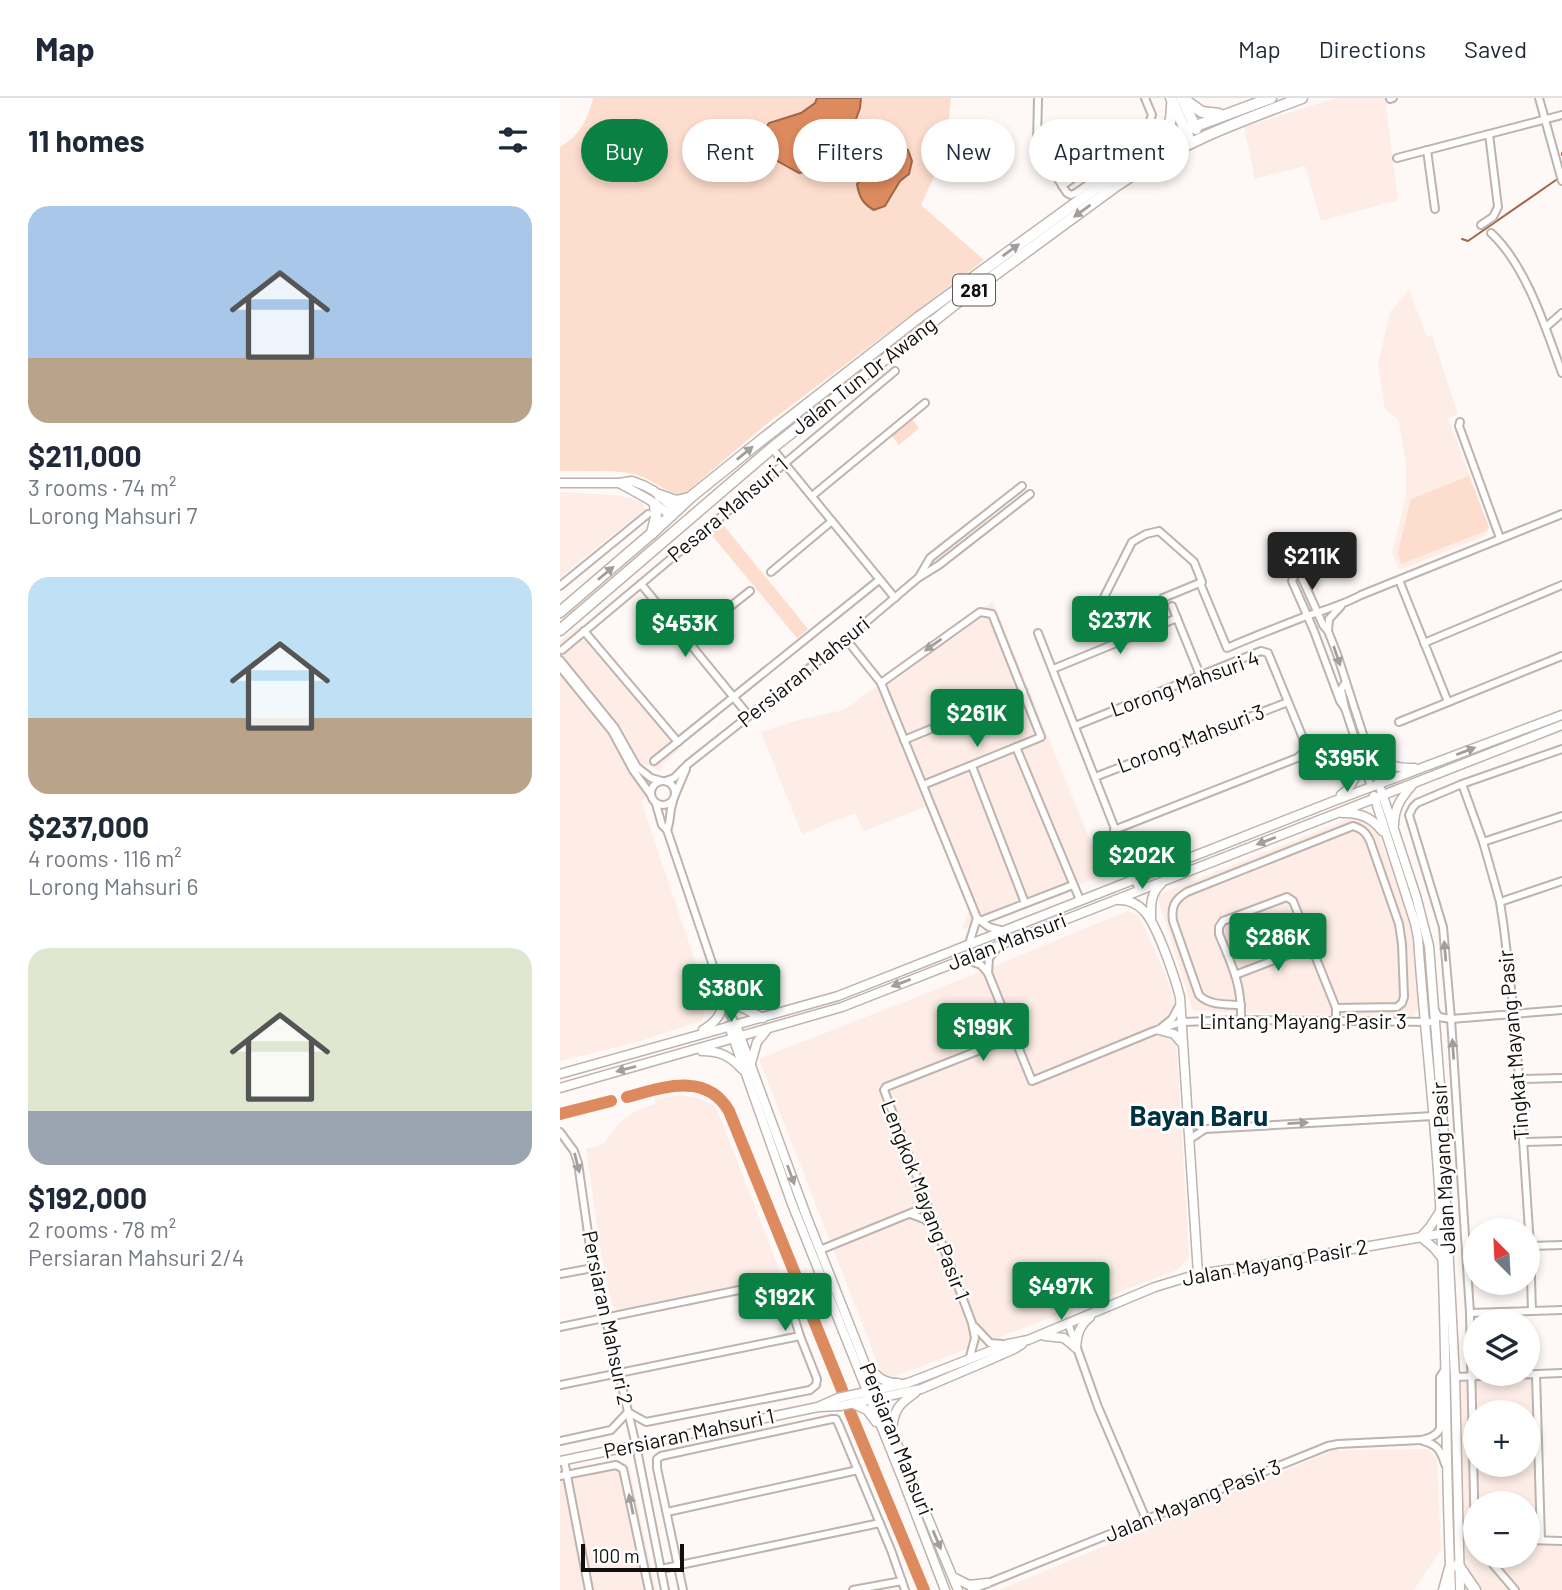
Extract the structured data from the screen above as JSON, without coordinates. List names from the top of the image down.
{
  "streets": {
    "main road": ["281", "Jalan Tun Dr Awang"],
    "street": [
      "Pesara Mahsuri 1",
      "Persiaran Mahsuri",
      "Lorong Mahsuri 4",
      "Lorong Mahsuri 3",
      "Jalan Mahsuri",
      "Lintang Mayang Pasir 3",
      "Tingkat Mayang Pasir",
      "Jalan Mayang Pasir",
      "Lengkok Mayang Pasir 1",
      "Jalan Mayang Pasir 2",
      "Persiaran Mahsuri 2",
      "Persiaran Mahsuri 1",
      "Jalan Mayang Pasir 3"
    ]
  },
  "crossings": [
    ["Persiaran Mahsuri", "Jalan Mahsuri"],
    ["Persiaran Mahsuri", "Jalan Mayang Pasir 2"],
    ["Persiaran Mahsuri", "Persiaran Mahsuri 1"],
    ["Lorong Mahsuri 4", "Lorong Mahsuri 3"],
    ["Jalan Mahsuri", "Lintang Mayang Pasir 3"],
    ["Jalan Mahsuri", "Jalan Mayang Pasir"],
    ["Jalan Mahsuri", "Lengkok Mayang Pasir 1"],
    ["Lintang Mayang Pasir 3", "Jalan Mayang Pasir"],
    ["Lintang Mayang Pasir 3", "Lengkok Mayang Pasir 1"],
    ["Tingkat Mayang Pasir", "Jalan Mayang Pasir"],
    ["Jalan Mayang Pasir", "Jalan Mayang Pasir 2"],
    ["Lengkok Mayang Pasir 1", "Jalan Mayang Pasir 2"],
    ["Jalan Mayang Pasir 2", "Persiaran Mahsuri 1"],
    ["Persiaran Mahsuri 2", "Persiaran Mahsuri 1"]
  ],
  "districts": ["Bayan Baru"],
  "scale_bar": "100 m",
  "north": "top left",
  "page": {
    "header": "Map",
    "nav": ["Map", "Directions", "Saved"],
    "heading": "11 homes",
    "chip": [
      "Buy",
      "Rent",
      "Filters",
      "New",
      "Apartment"
    ],
    "list": [
      {
        "name": "$211,000",
        "note": "3 rooms · 74 m² · Lorong Mahsuri 7"
      },
      {
        "name": "$237,000",
        "note": "4 rooms · 116 m² · Lorong Mahsuri 6"
      },
      {
        "name": "$192,000",
        "note": "2 rooms · 78 m² · Persiaran Mahsuri 2/4"
      }
    ],
    "price": [
      "$211K",
      "$237K",
      "$453K",
      "$261K",
      "$395K",
      "$202K",
      "$286K",
      "$380K",
      "$199K",
      "$497K",
      "$192K"
    ],
    "map_buttons": ["+", "−"],
    "scale": "100 m"
  }
}
